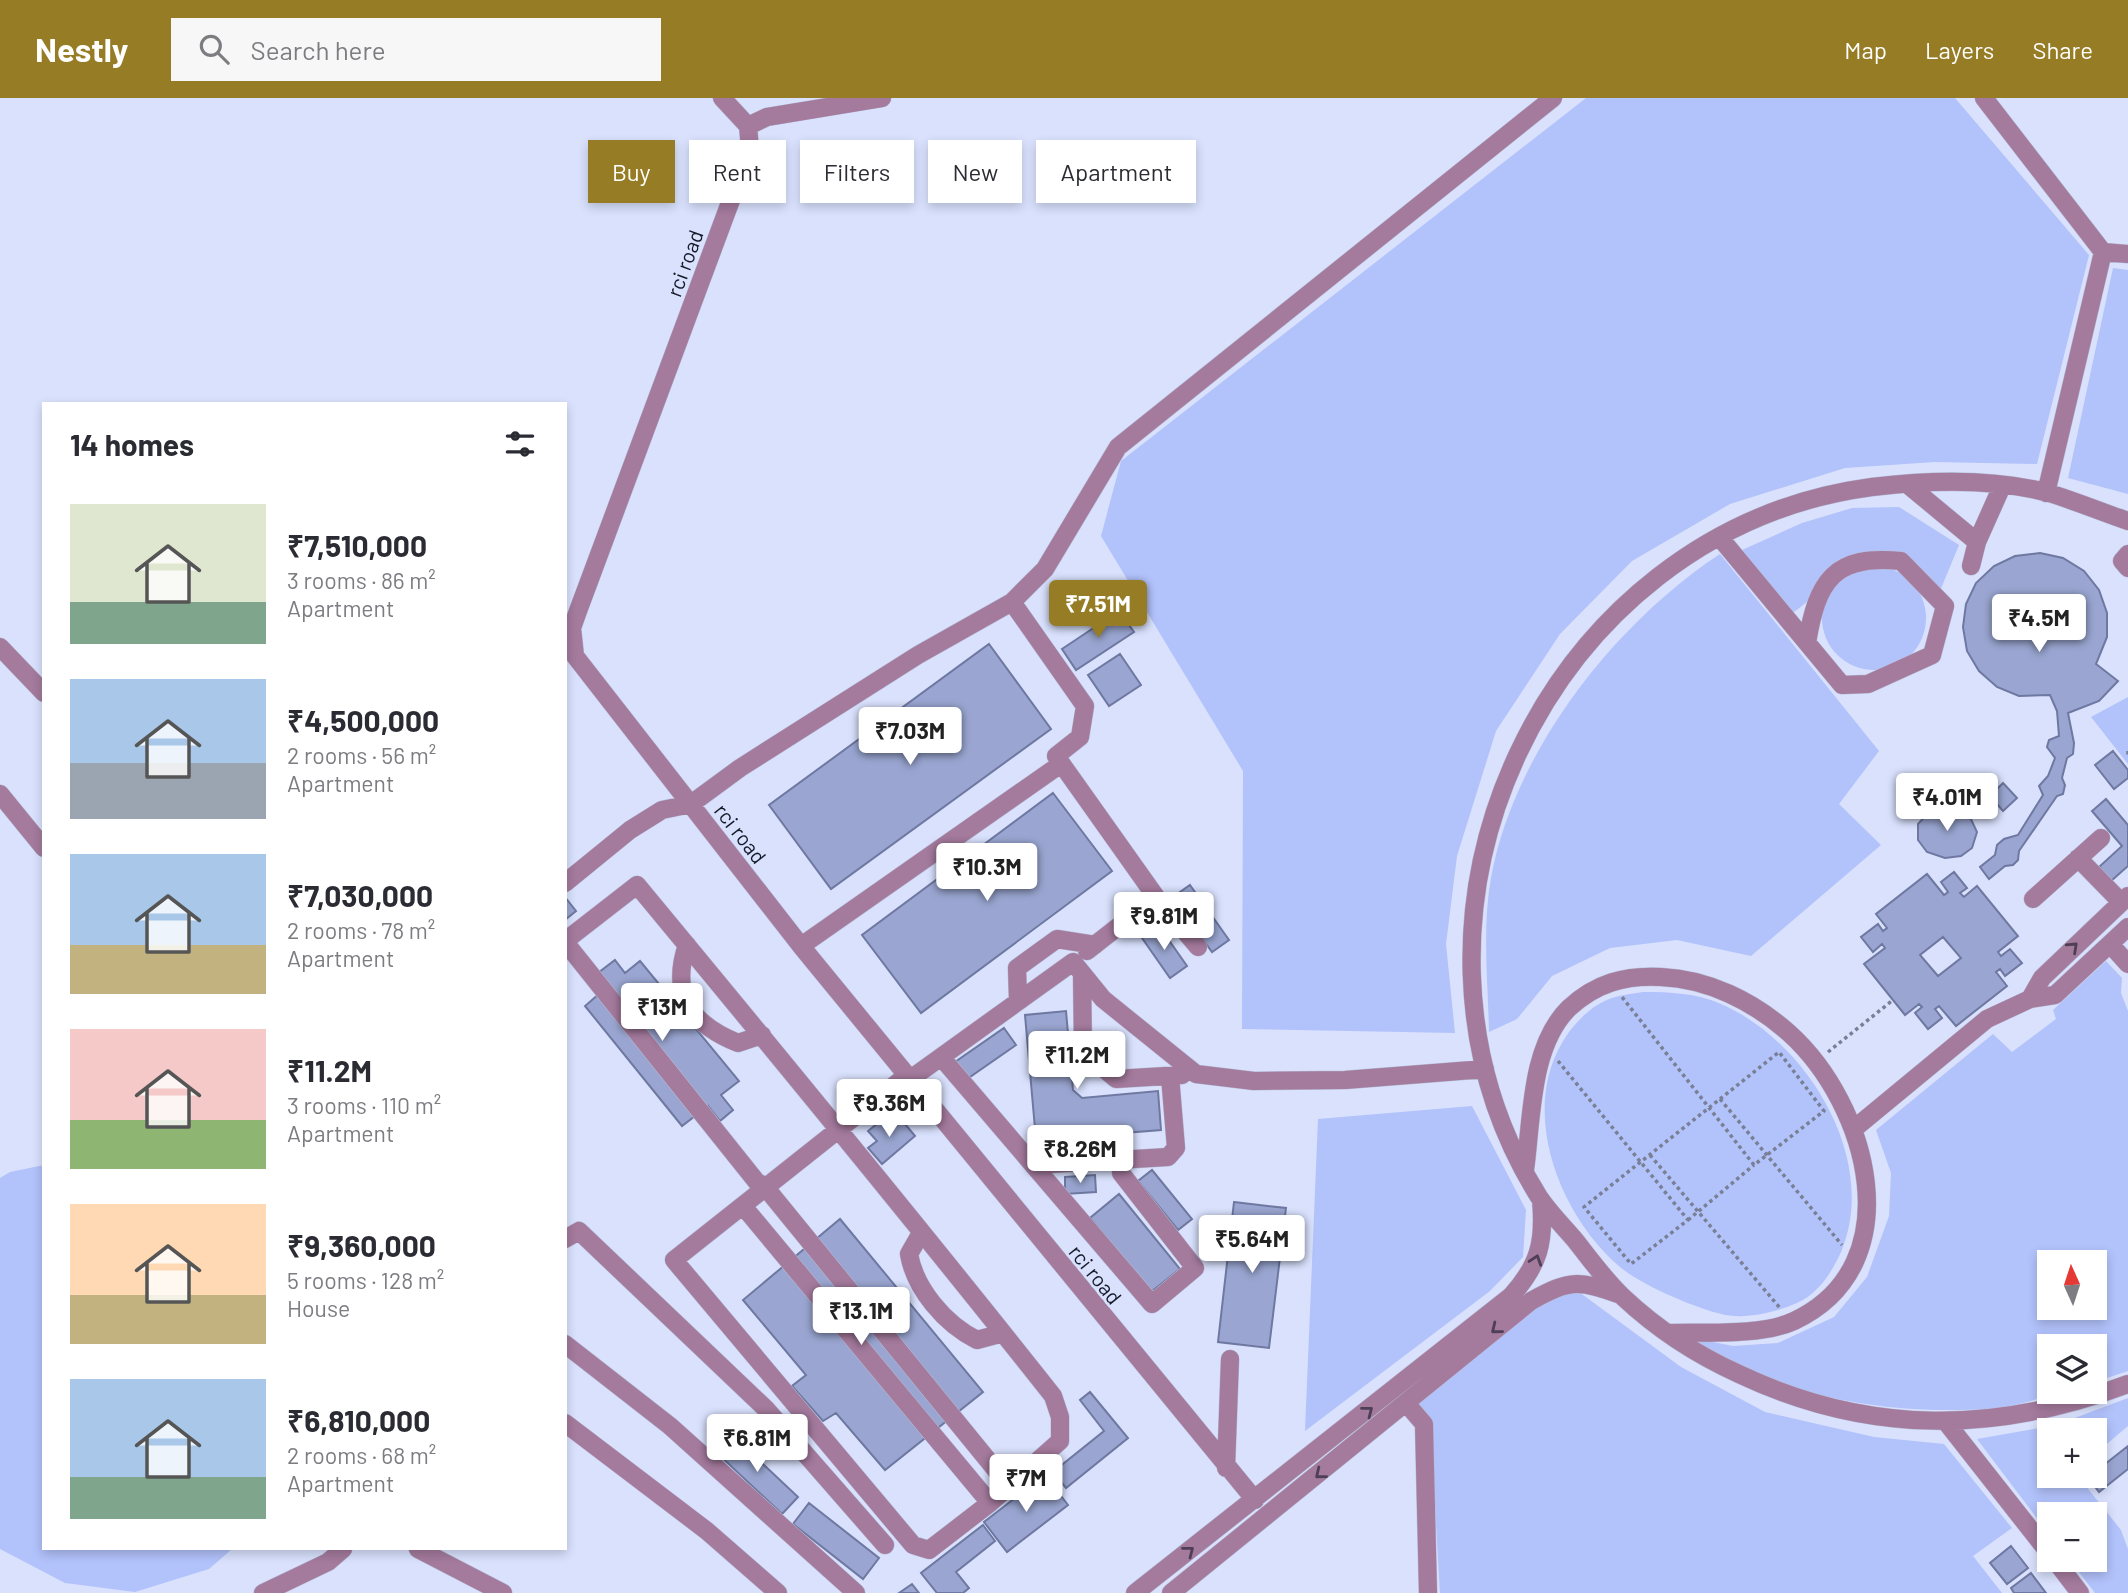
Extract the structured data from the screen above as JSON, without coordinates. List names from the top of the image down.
{
  "streets": {
    "street": ["rci road"]
  },
  "north": "top",
  "page": {
    "header": "Nestly",
    "search": "Search here",
    "nav": ["Map", "Layers", "Share"],
    "chip": [
      "Buy",
      "Rent",
      "Filters",
      "New",
      "Apartment"
    ],
    "heading": "14 homes",
    "list": [
      {
        "name": "₹7,510,000",
        "note": "3 rooms · 86 m² · Apartment"
      },
      {
        "name": "₹4,500,000",
        "note": "2 rooms · 56 m² · Apartment"
      },
      {
        "name": "₹7,030,000",
        "note": "2 rooms · 78 m² · Apartment"
      },
      {
        "name": "₹11.2M",
        "note": "3 rooms · 110 m² · Apartment"
      },
      {
        "name": "₹9,360,000",
        "note": "5 rooms · 128 m² · House"
      },
      {
        "name": "₹6,810,000",
        "note": "2 rooms · 68 m² · Apartment"
      }
    ],
    "price": [
      "₹7.51M",
      "₹4.5M",
      "₹7.03M",
      "₹4.01M",
      "₹10.3M",
      "₹9.81M",
      "₹13M",
      "₹11.2M",
      "₹9.36M",
      "₹8.26M",
      "₹5.64M",
      "₹13.1M",
      "₹6.81M",
      "₹7M"
    ],
    "map_buttons": ["+", "−"]
  }
}
